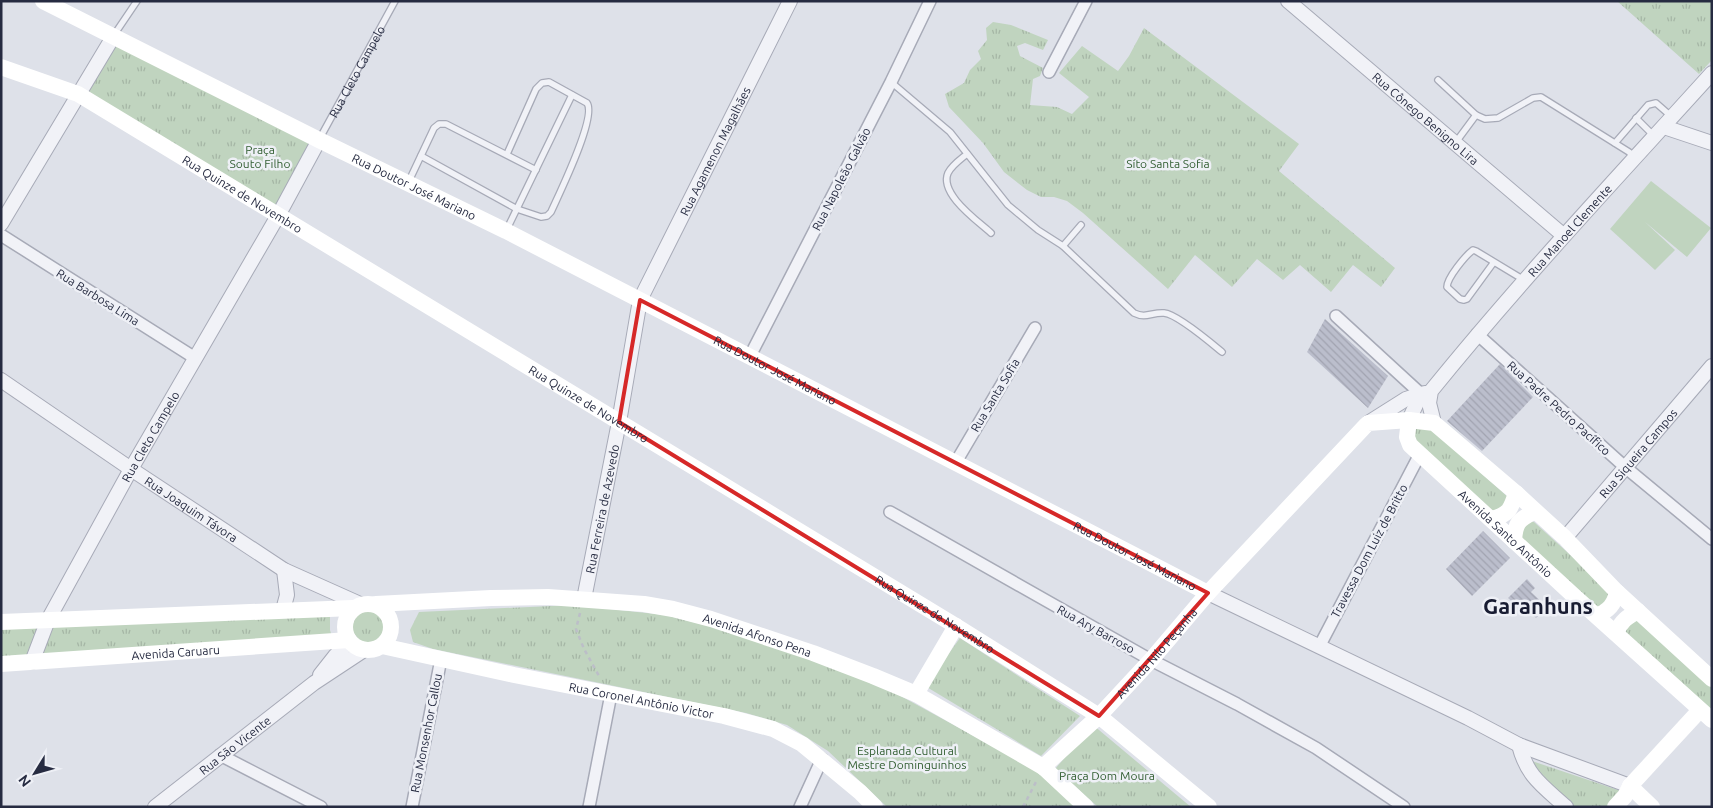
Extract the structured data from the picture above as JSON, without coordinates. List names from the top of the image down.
{
  "streets": {
    "main road": [
      "Rua Doutor José Mariano",
      "Rua Quinze de Novembro",
      "Avenida Santo Antônio",
      "Avenida Afonso Pena",
      "Avenida Caruaru",
      "Avenida Nilo Peçanha",
      "Rua Coronel Antônio Victor"
    ],
    "street": [
      "Rua Cleto Campelo",
      "Rua Cônego Benigno Lira",
      "Rua Agamenon Magalhães",
      "Rua Napoleão Galvão",
      "Rua Manoel Clemente",
      "Rua Barbosa Lima",
      "Rua Santa Sofia",
      "Rua Padre Pedro Pacífico",
      "Rua Siqueira Campos",
      "Rua Ferreira de Azevedo",
      "Rua Joaquim Távora",
      "Travessa Dom Luiz de Britto",
      "Rua Ary Barroso",
      "Rua Monsenhor Callou",
      "Rua São Vicente"
    ]
  },
  "crossings": [
    ["Rua Cleto Campelo", "Rua Doutor José Mariano"],
    ["Rua Cleto Campelo", "Rua Quinze de Novembro"],
    ["Rua Cleto Campelo", "Rua Barbosa Lima"],
    ["Rua Cleto Campelo", "Rua Joaquim Távora"],
    ["Rua Cleto Campelo", "Avenida Caruaru"],
    ["Rua Cônego Benigno Lira", "Rua Manoel Clemente"],
    ["Rua Agamenon Magalhães", "Rua Doutor José Mariano"],
    ["Rua Agamenon Magalhães", "Rua Ferreira de Azevedo"],
    ["Rua Napoleão Galvão", "Rua Doutor José Mariano"],
    ["Rua Doutor José Mariano", "Rua Santa Sofia"],
    ["Rua Doutor José Mariano", "Rua Ferreira de Azevedo"],
    ["Rua Doutor José Mariano", "Travessa Dom Luiz de Britto"],
    ["Rua Doutor José Mariano", "Avenida Nilo Peçanha"],
    ["Rua Quinze de Novembro", "Rua Ferreira de Azevedo"],
    ["Rua Quinze de Novembro", "Avenida Nilo Peçanha"],
    ["Rua Manoel Clemente", "Rua Padre Pedro Pacífico"],
    ["Rua Manoel Clemente", "Avenida Santo Antônio"],
    ["Rua Padre Pedro Pacífico", "Rua Siqueira Campos"],
    ["Rua Ferreira de Azevedo", "Avenida Afonso Pena"],
    ["Rua Joaquim Távora", "Avenida Afonso Pena"],
    ["Rua Joaquim Távora", "Avenida Caruaru"],
    ["Rua Joaquim Távora", "Rua Coronel Antônio Victor"],
    ["Rua Joaquim Távora", "Rua São Vicente"],
    ["Avenida Santo Antônio", "Travessa Dom Luiz de Britto"],
    ["Rua Ary Barroso", "Avenida Nilo Peçanha"],
    ["Avenida Afonso Pena", "Avenida Caruaru"],
    ["Avenida Afonso Pena", "Avenida Nilo Peçanha"],
    ["Avenida Afonso Pena", "Rua Coronel Antônio Victor"],
    ["Avenida Afonso Pena", "Rua São Vicente"],
    ["Avenida Caruaru", "Rua Coronel Antônio Victor"],
    ["Avenida Caruaru", "Rua São Vicente"],
    ["Rua Coronel Antônio Victor", "Rua Monsenhor Callou"],
    ["Rua Coronel Antônio Victor", "Rua São Vicente"]
  ],
  "districts": ["Garanhuns"],
  "parks": [
    "Praça Souto Filho",
    "Síto Santa Sofia",
    "Esplanada Cultural Mestre Dominguinhos",
    "Praça Dom Moura"
  ],
  "north": "bottom left"
}
